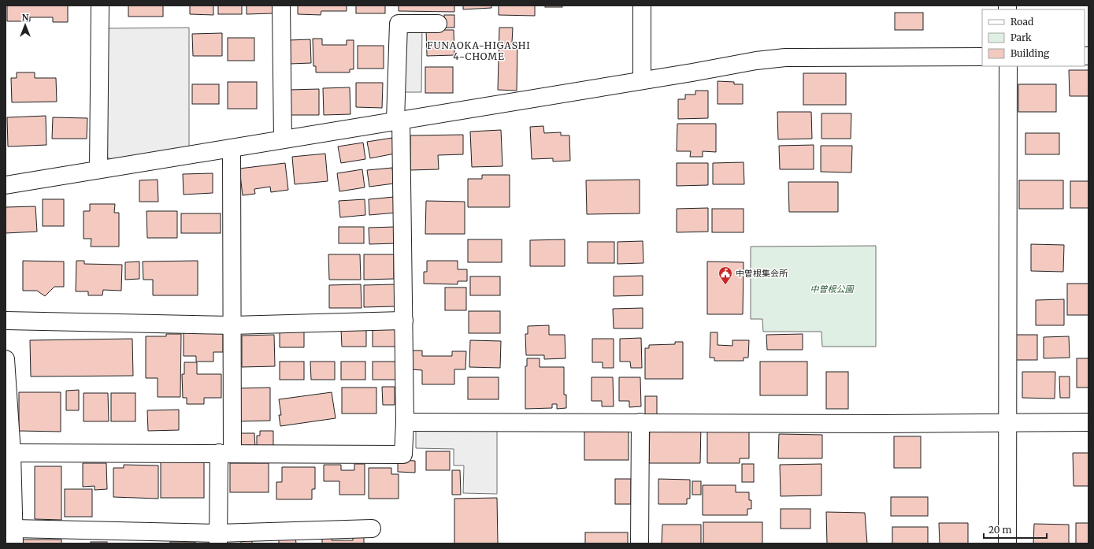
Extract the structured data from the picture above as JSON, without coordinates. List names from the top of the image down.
{
  "districts": ["FUNAOKA-HIGASHI 4-CHOME"],
  "parks": ["中曽根公園"],
  "places": {
    "public building": ["中曽根集会所"]
  },
  "legend": ["Road", "Park", "Building"],
  "scale_bar": "20 m",
  "north": "top"
}
